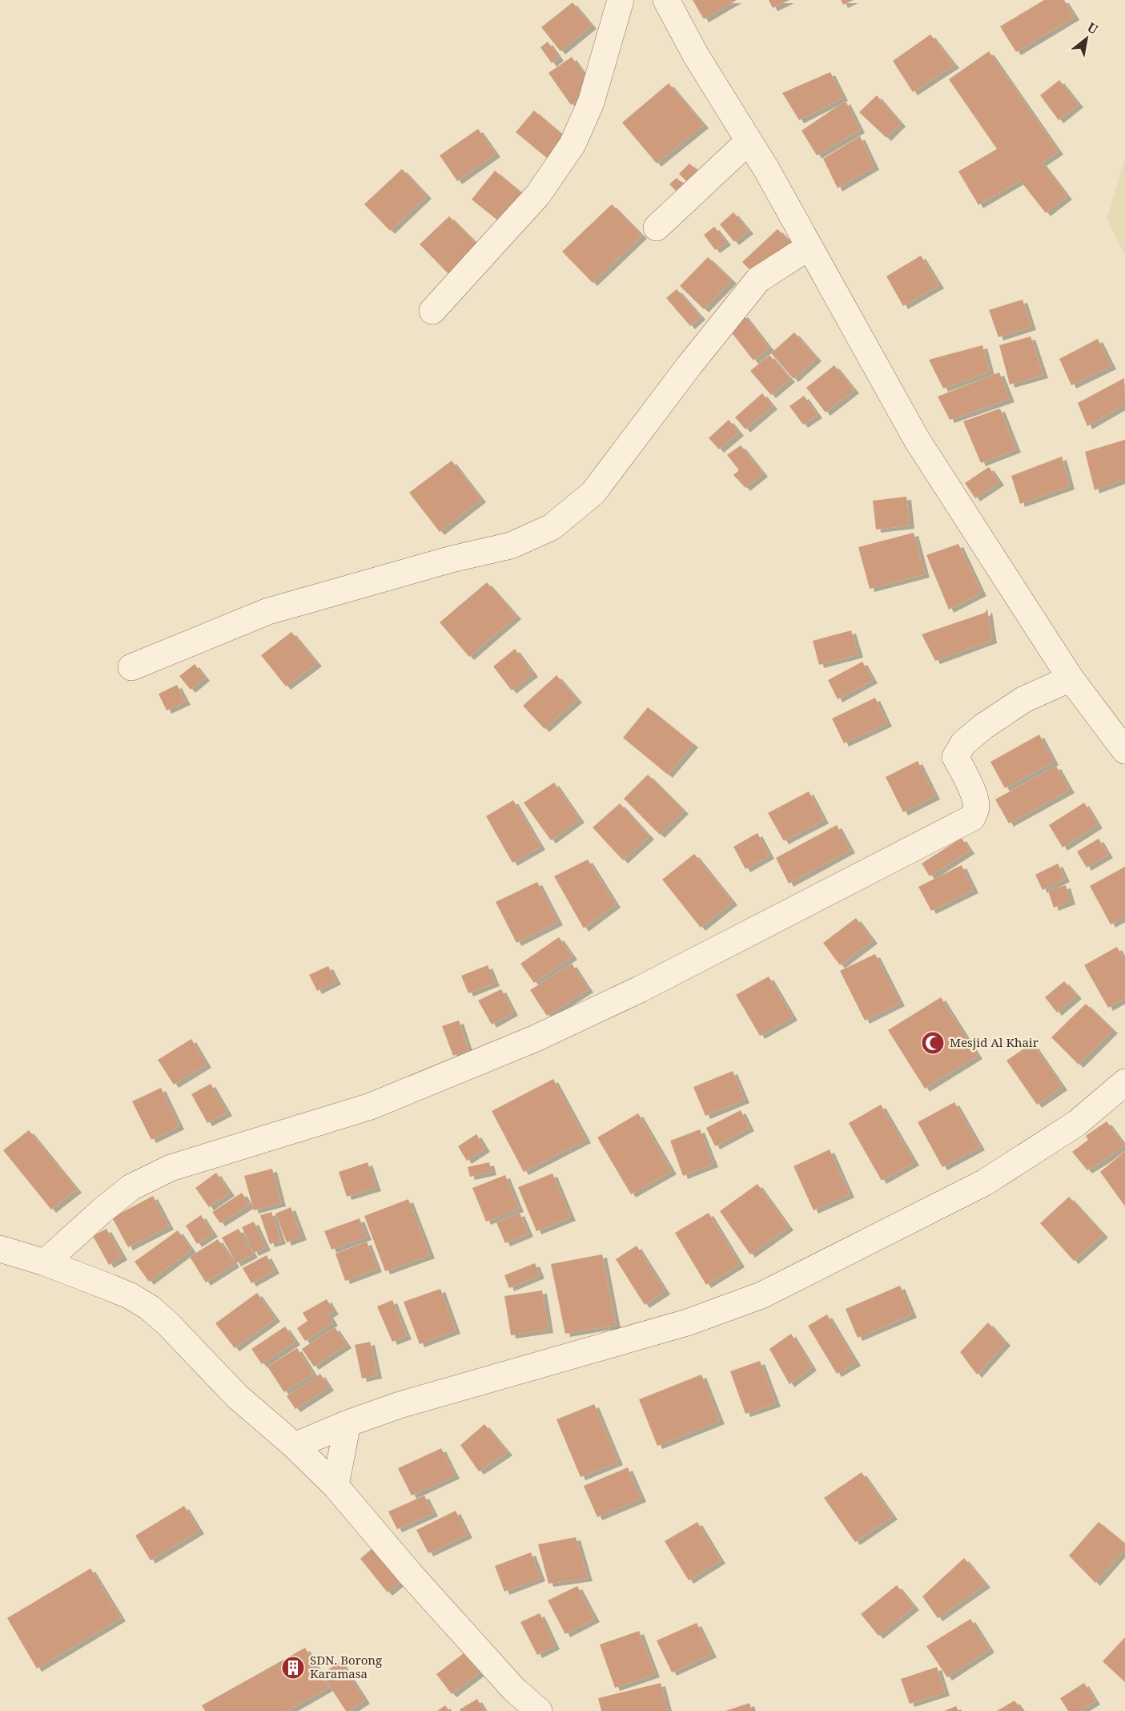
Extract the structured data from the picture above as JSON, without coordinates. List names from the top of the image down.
{
  "places": {
    "mosque": ["Mesjid Al Khair"],
    "building": ["SDN. Borong Karamasa"]
  },
  "north": "top right"
}
